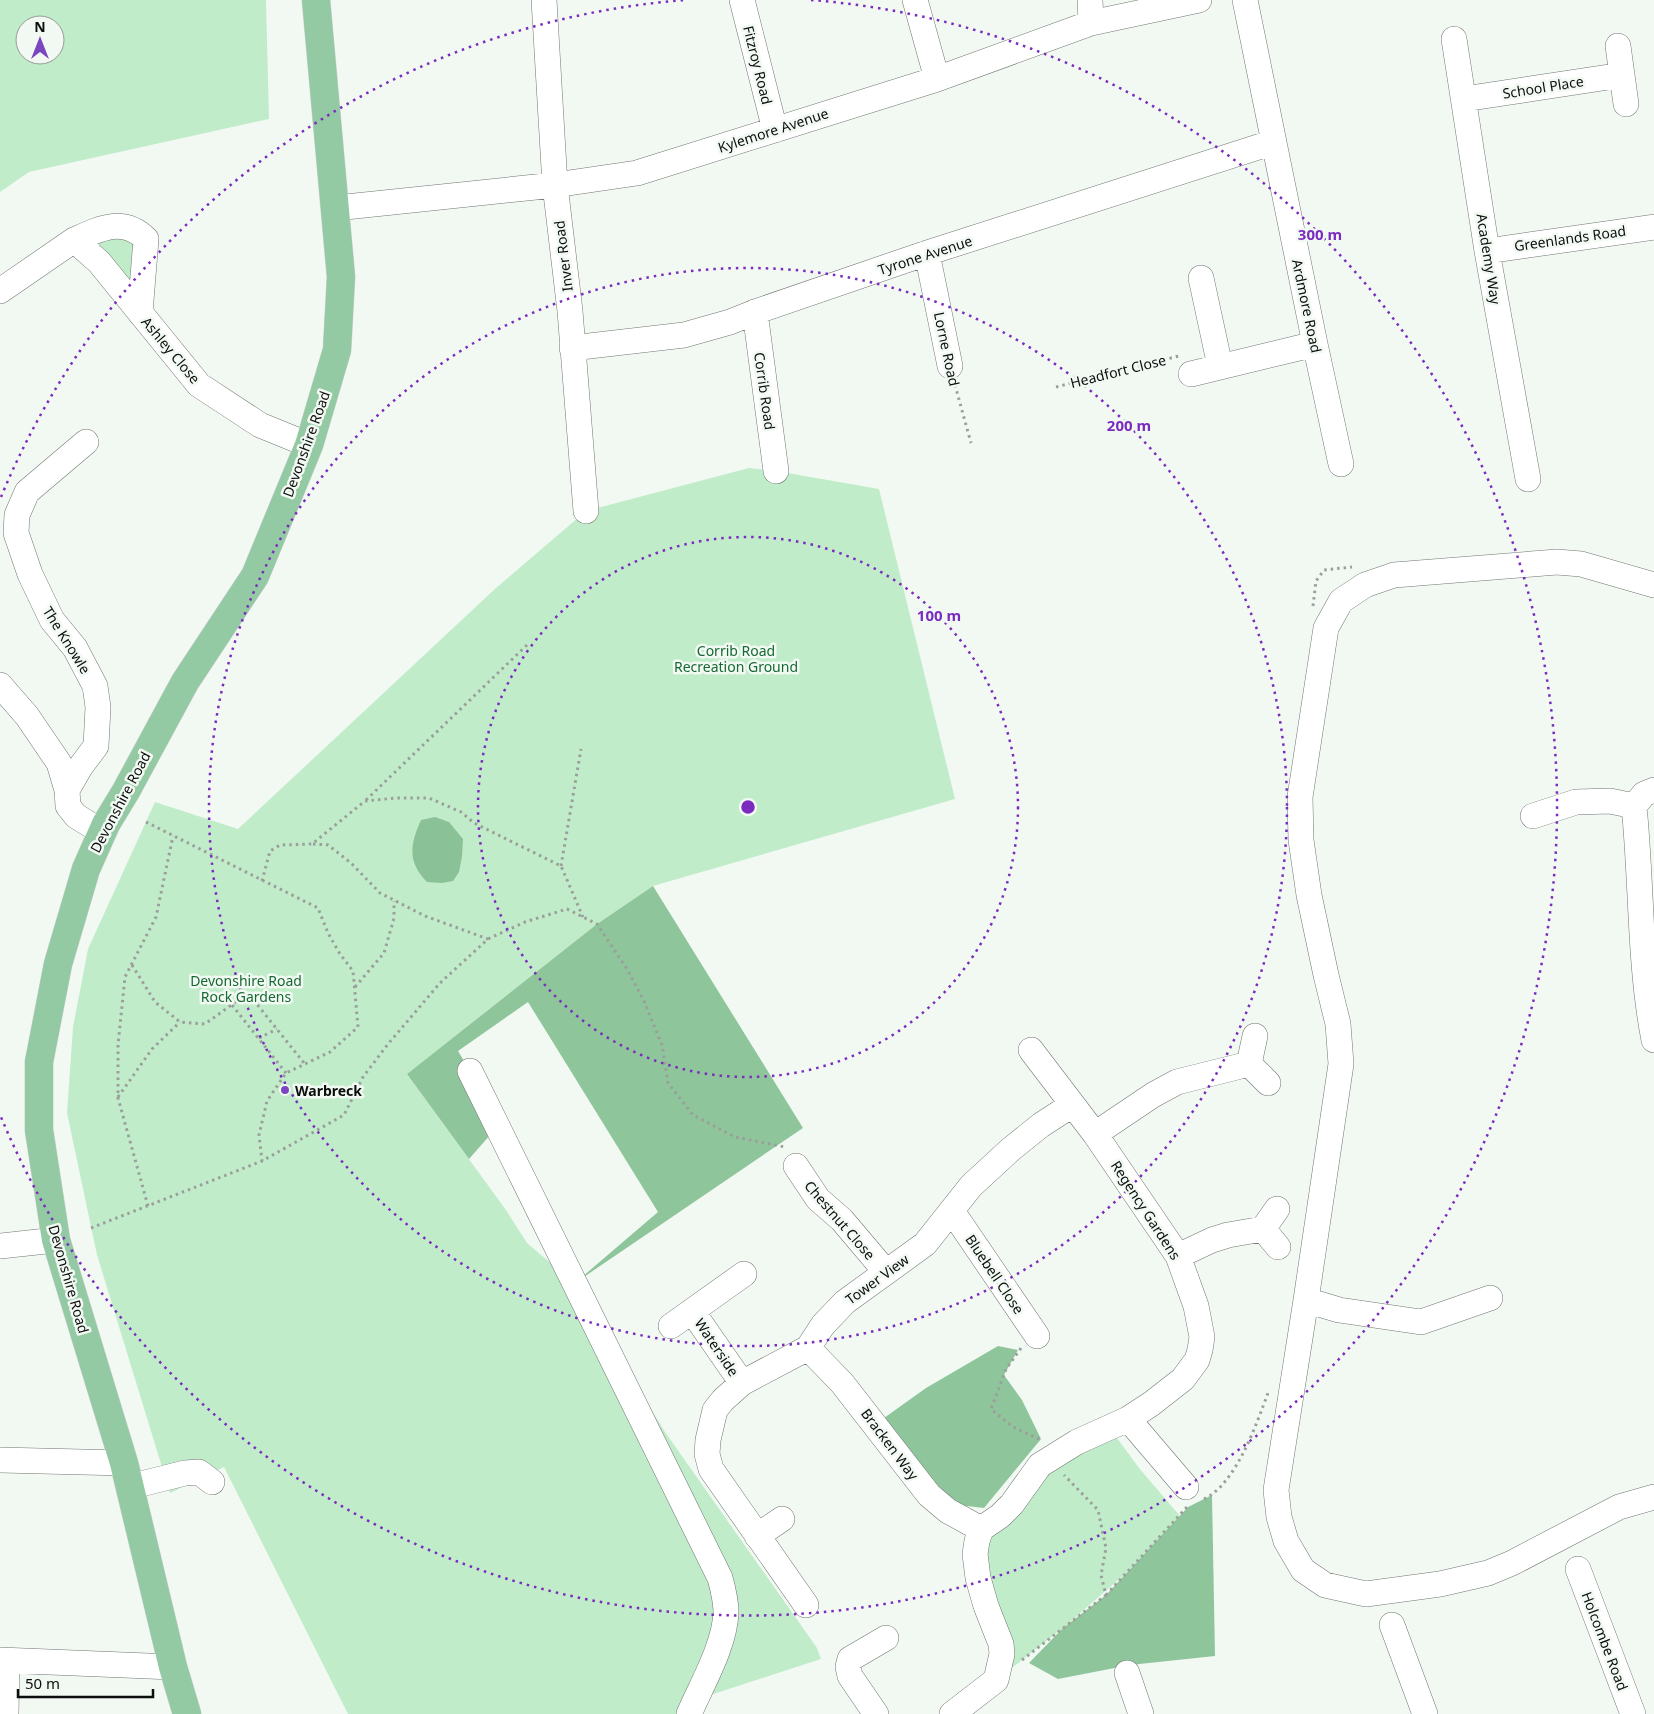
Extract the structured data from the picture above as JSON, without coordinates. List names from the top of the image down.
{
  "streets": {
    "main road": ["Devonshire Road"],
    "street": [
      "Fitzroy Road",
      "School Place",
      "Kylemore Avenue",
      "Greenlands Road",
      "Tyrone Avenue",
      "Inver Road",
      "Academy Way",
      "Ardmore Road",
      "Lorne Road",
      "Ashley Close",
      "Corrib Road",
      "The Knowle",
      "Regency Gardens",
      "Chestnut Close",
      "Bluebell Close",
      "Tower View",
      "Waterside",
      "Bracken Way",
      "Holcombe Road"
    ],
    "path": ["Headfort Close"]
  },
  "crossings": [
    ["Fitzroy Road", "Kylemore Avenue"],
    ["School Place", "Academy Way"],
    ["Kylemore Avenue", "Inver Road"],
    ["Kylemore Avenue", "Devonshire Road"],
    ["Greenlands Road", "Academy Way"],
    ["Tyrone Avenue", "Inver Road"],
    ["Tyrone Avenue", "Ardmore Road"],
    ["Tyrone Avenue", "Lorne Road"],
    ["Tyrone Avenue", "Corrib Road"],
    ["Ashley Close", "Devonshire Road"],
    ["Regency Gardens", "Tower View"],
    ["Regency Gardens", "Bracken Way"],
    ["Chestnut Close", "Tower View"],
    ["Bluebell Close", "Tower View"],
    ["Tower View", "Waterside"],
    ["Tower View", "Bracken Way"]
  ],
  "parks": ["Corrib Road Recreation Ground", "Devonshire Road Rock Gardens"],
  "places": ["Warbreck"],
  "scale_bar": "50 m",
  "north": "top",
  "rings": ["300 m", "200 m", "100 m"]
}
